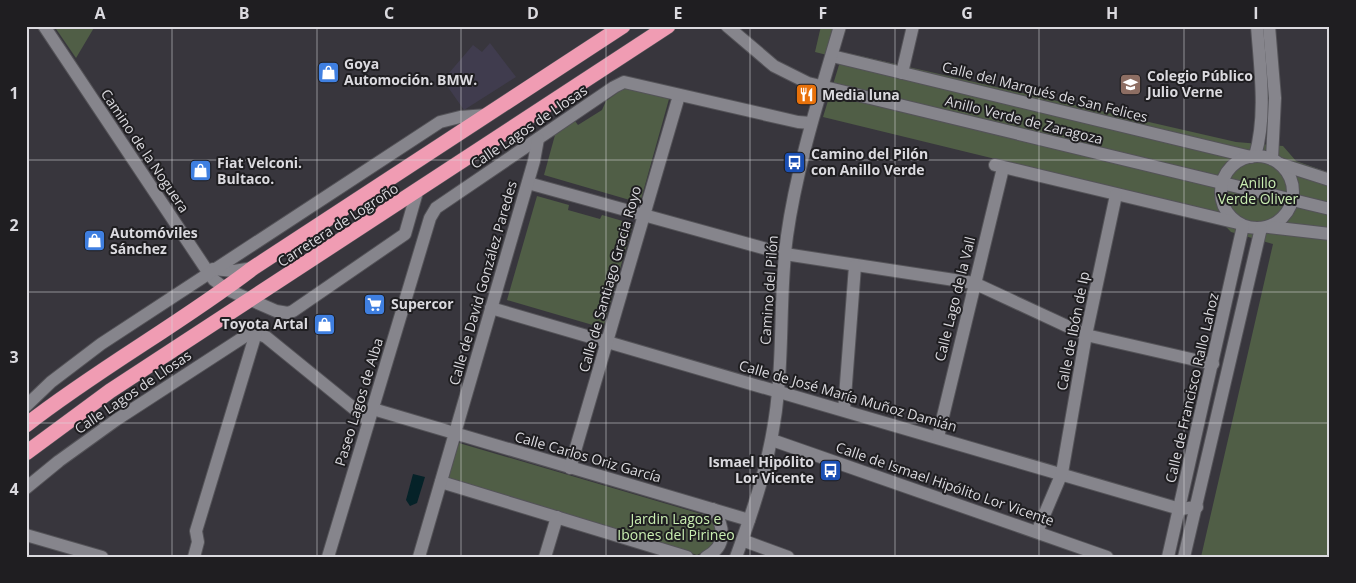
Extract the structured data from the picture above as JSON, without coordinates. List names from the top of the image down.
{
  "streets": {
    "highway": ["Carretera de Logroño"],
    "street": [
      "Calle del Marqués de San Felices",
      "Anillo Verde de Zaragoza",
      "Calle Lagos de Llosas",
      "Camino de la Noguera",
      "Calle de Santiago Gracia Royo",
      "Calle de David González Paredes",
      "Camino del Pilón",
      "Calle Lago de la Vall",
      "Calle de Ibón de Ip",
      "Calle de Francisco Rallo Lahoz",
      "Calle de José María Muñoz Damián",
      "Paseo Lagos de Alba",
      "Calle Carlos Oriz García",
      "Calle de Ismael Hipólito Lor Vicente"
    ]
  },
  "crossings": [
    ["Calle del Marqués de San Felices", "Camino del Pilón"],
    ["Anillo Verde de Zaragoza", "Camino del Pilón"],
    ["Calle Lagos de Llosas", "Calle de David González Paredes"],
    ["Calle Lagos de Llosas", "Camino del Pilón"],
    ["Calle Lagos de Llosas", "Paseo Lagos de Alba"],
    ["Camino de la Noguera", "Carretera de Logroño"],
    ["Calle de Santiago Gracia Royo", "Calle de José María Muñoz Damián"],
    ["Calle de Santiago Gracia Royo", "Calle Carlos Oriz García"],
    ["Calle de David González Paredes", "Calle de José María Muñoz Damián"],
    ["Calle de David González Paredes", "Calle Carlos Oriz García"],
    ["Camino del Pilón", "Calle de José María Muñoz Damián"],
    ["Camino del Pilón", "Calle Carlos Oriz García"],
    ["Camino del Pilón", "Calle de Ismael Hipólito Lor Vicente"],
    ["Calle Lago de la Vall", "Calle de Ibón de Ip"],
    ["Calle Lago de la Vall", "Calle de José María Muñoz Damián"],
    ["Calle de Ibón de Ip", "Calle de José María Muñoz Damián"],
    ["Calle de Ibón de Ip", "Calle de Ismael Hipólito Lor Vicente"],
    ["Calle de Francisco Rallo Lahoz", "Calle de José María Muñoz Damián"]
  ],
  "parks": ["Anillo Verde Oliver", "Jardin Lagos e Ibones del Pirineo"],
  "places": {
    "shop": [
      "Goya Automoción. BMW.",
      "Fiat Velconi. Bultaco.",
      "Automóviles Sánchez",
      "Toyota Artal"
    ],
    "school or university": ["Colegio Público Julio Verne"],
    "restaurant": ["Media luna"],
    "bus stop": ["Camino del Pilón con Anillo Verde", "Ismael Hipólito Lor Vicente"],
    "supermarket": ["Supercor"]
  },
  "grid": {
    "columns": [
      "A",
      "B",
      "C",
      "D",
      "E",
      "F",
      "G",
      "H",
      "I"
    ],
    "rows": [
      "1",
      "2",
      "3",
      "4"
    ]
  }
}
